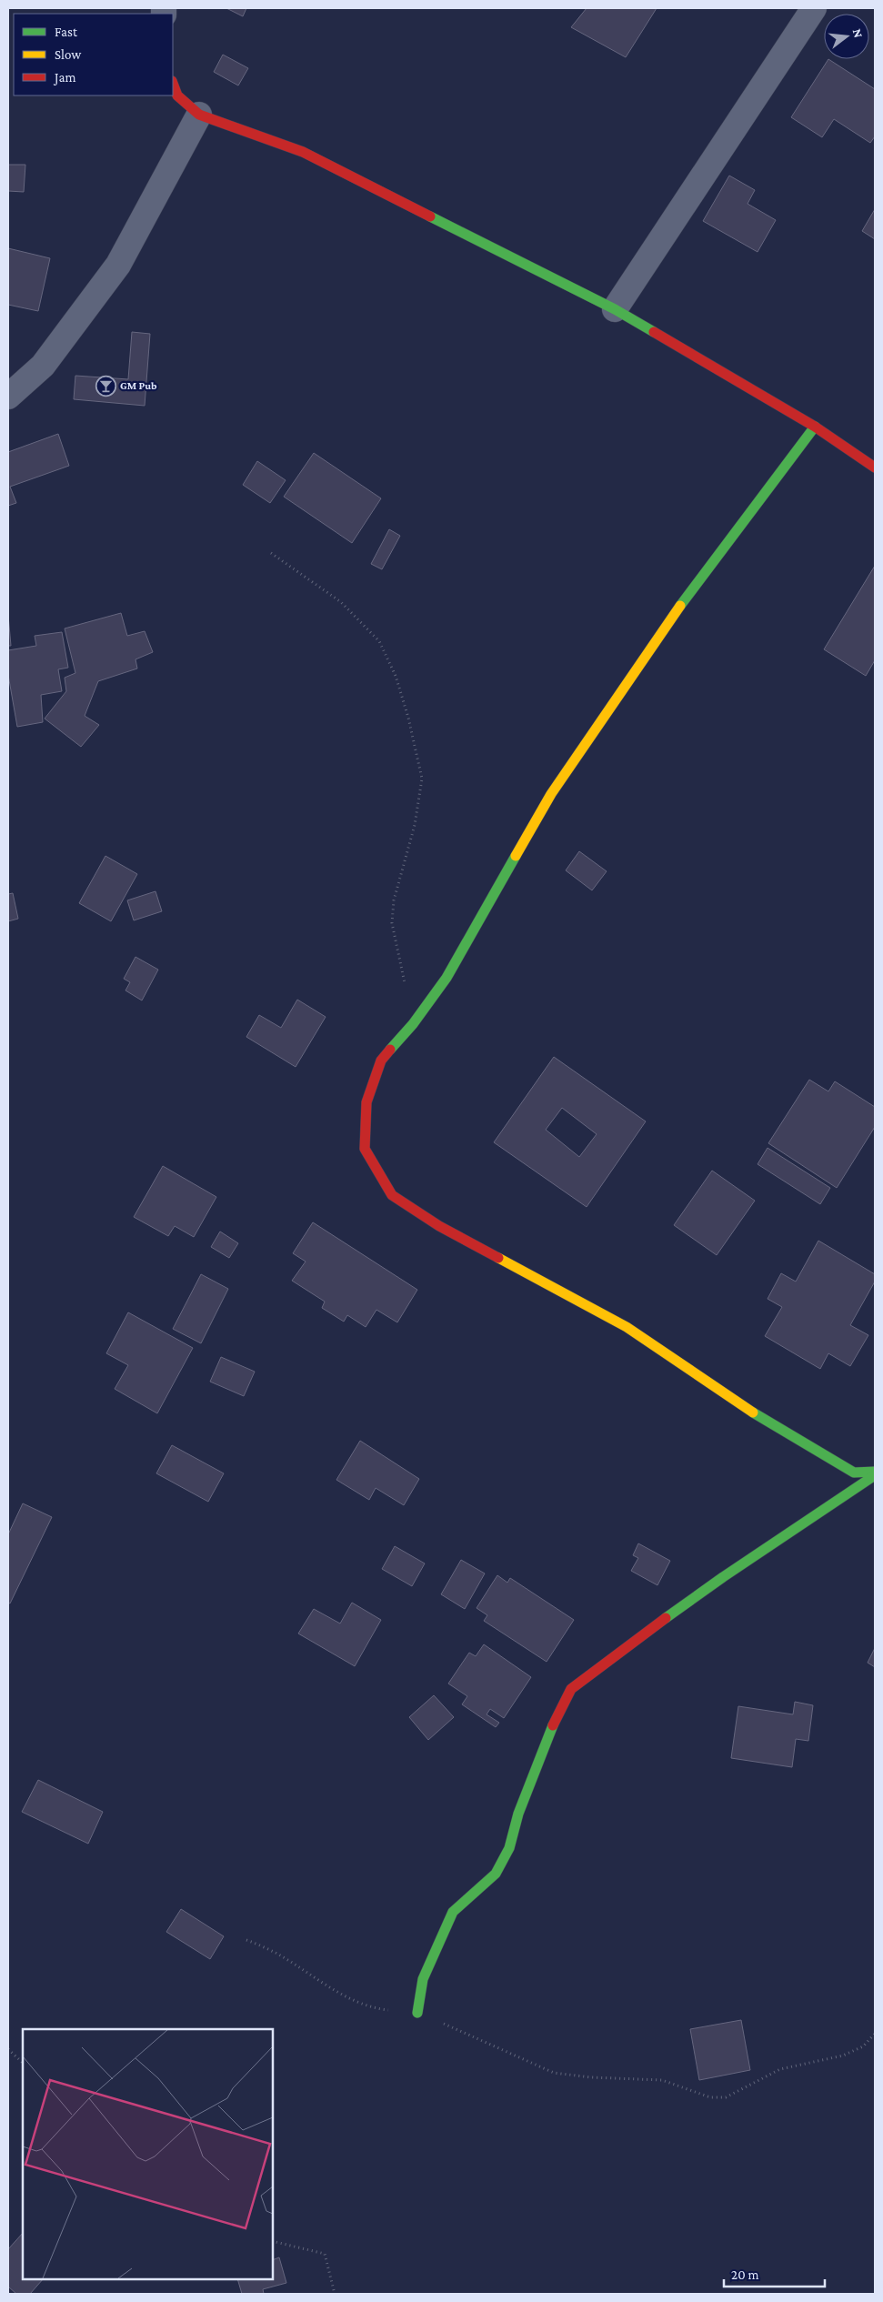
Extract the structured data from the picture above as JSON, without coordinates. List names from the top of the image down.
{
  "places": {
    "bar": ["GM Pub"]
  },
  "legend": ["Fast", "Slow", "Jam"],
  "scale_bar": "20 m",
  "north": "right"
}
